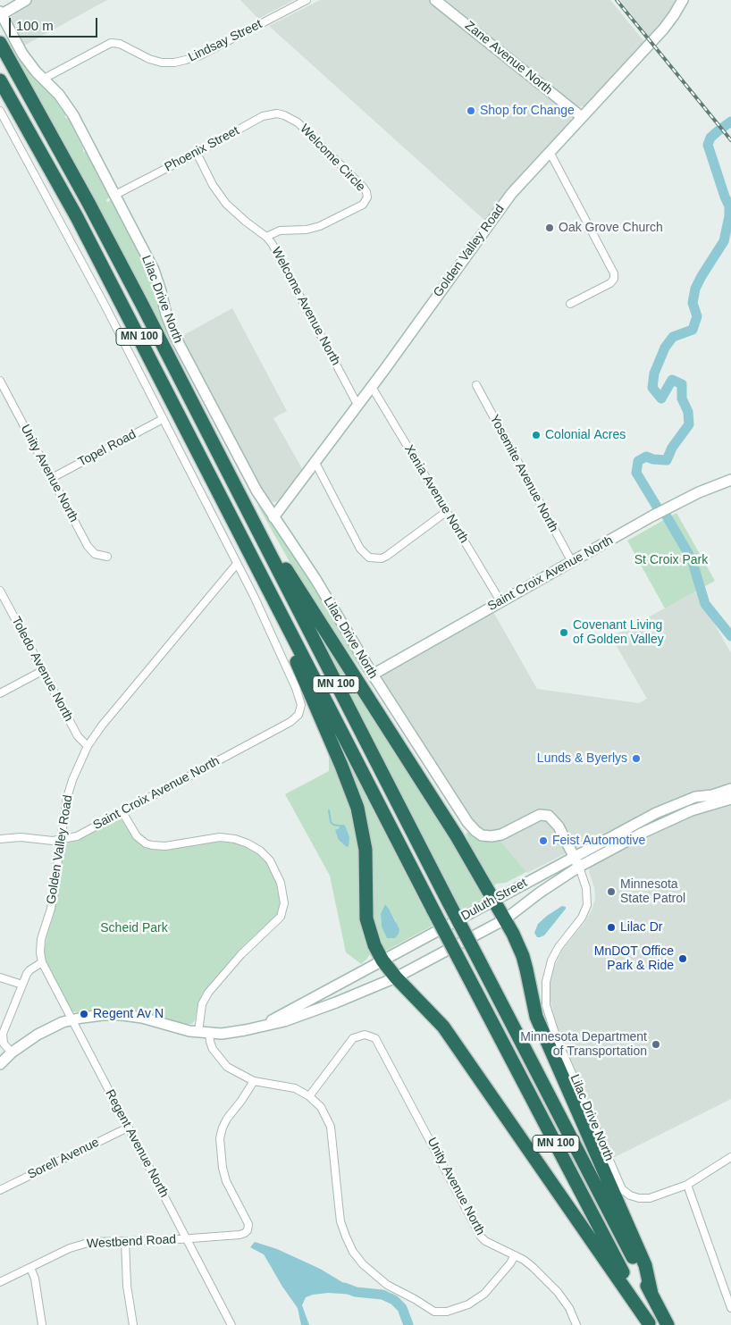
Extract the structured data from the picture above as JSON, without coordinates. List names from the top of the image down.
{
  "streets": {
    "highway": ["MN 100"],
    "street": [
      "Lindsay Street",
      "Zane Avenue North",
      "Phoenix Street",
      "Welcome Circle",
      "Golden Valley Road",
      "Lilac Drive North",
      "Welcome Avenue North",
      "Topel Road",
      "Unity Avenue North",
      "Yosemite Avenue North",
      "Xenia Avenue North",
      "Saint Croix Avenue North",
      "Toledo Avenue North",
      "Duluth Street",
      "Regent Avenue North",
      "Sorell Avenue",
      "Westbend Road"
    ]
  },
  "crossings": [
    ["Lindsay Street", "Lilac Drive North"],
    ["Zane Avenue North", "Golden Valley Road"],
    ["Phoenix Street", "Welcome Circle"],
    ["Phoenix Street", "Lilac Drive North"],
    ["Phoenix Street", "Welcome Avenue North"],
    ["Welcome Circle", "Welcome Avenue North"],
    ["Golden Valley Road", "Lilac Drive North"],
    ["Golden Valley Road", "Welcome Avenue North"],
    ["Golden Valley Road", "Xenia Avenue North"],
    ["Golden Valley Road", "Saint Croix Avenue North"],
    ["Golden Valley Road", "Toledo Avenue North"],
    ["Golden Valley Road", "Regent Avenue North"],
    ["Lilac Drive North", "Saint Croix Avenue North"],
    ["Lilac Drive North", "Duluth Street"],
    ["Topel Road", "Unity Avenue North"],
    ["Yosemite Avenue North", "Saint Croix Avenue North"],
    ["Xenia Avenue North", "Saint Croix Avenue North"],
    ["Duluth Street", "Regent Avenue North"],
    ["Regent Avenue North", "Sorell Avenue"],
    ["Regent Avenue North", "Westbend Road"]
  ],
  "parks": ["St Croix Park", "Scheid Park"],
  "places": [
    "Shop for Change",
    "Oak Grove Church",
    "Colonial Acres",
    "Covenant Living of Golden Valley",
    "Lunds & Byerlys",
    "Feist Automotive",
    "Minnesota State Patrol",
    "Lilac Dr",
    "MnDOT Office Park & Ride",
    "Regent Av N",
    "Minnesota Department of Transportation"
  ],
  "scale_bar": "100 m"
}
